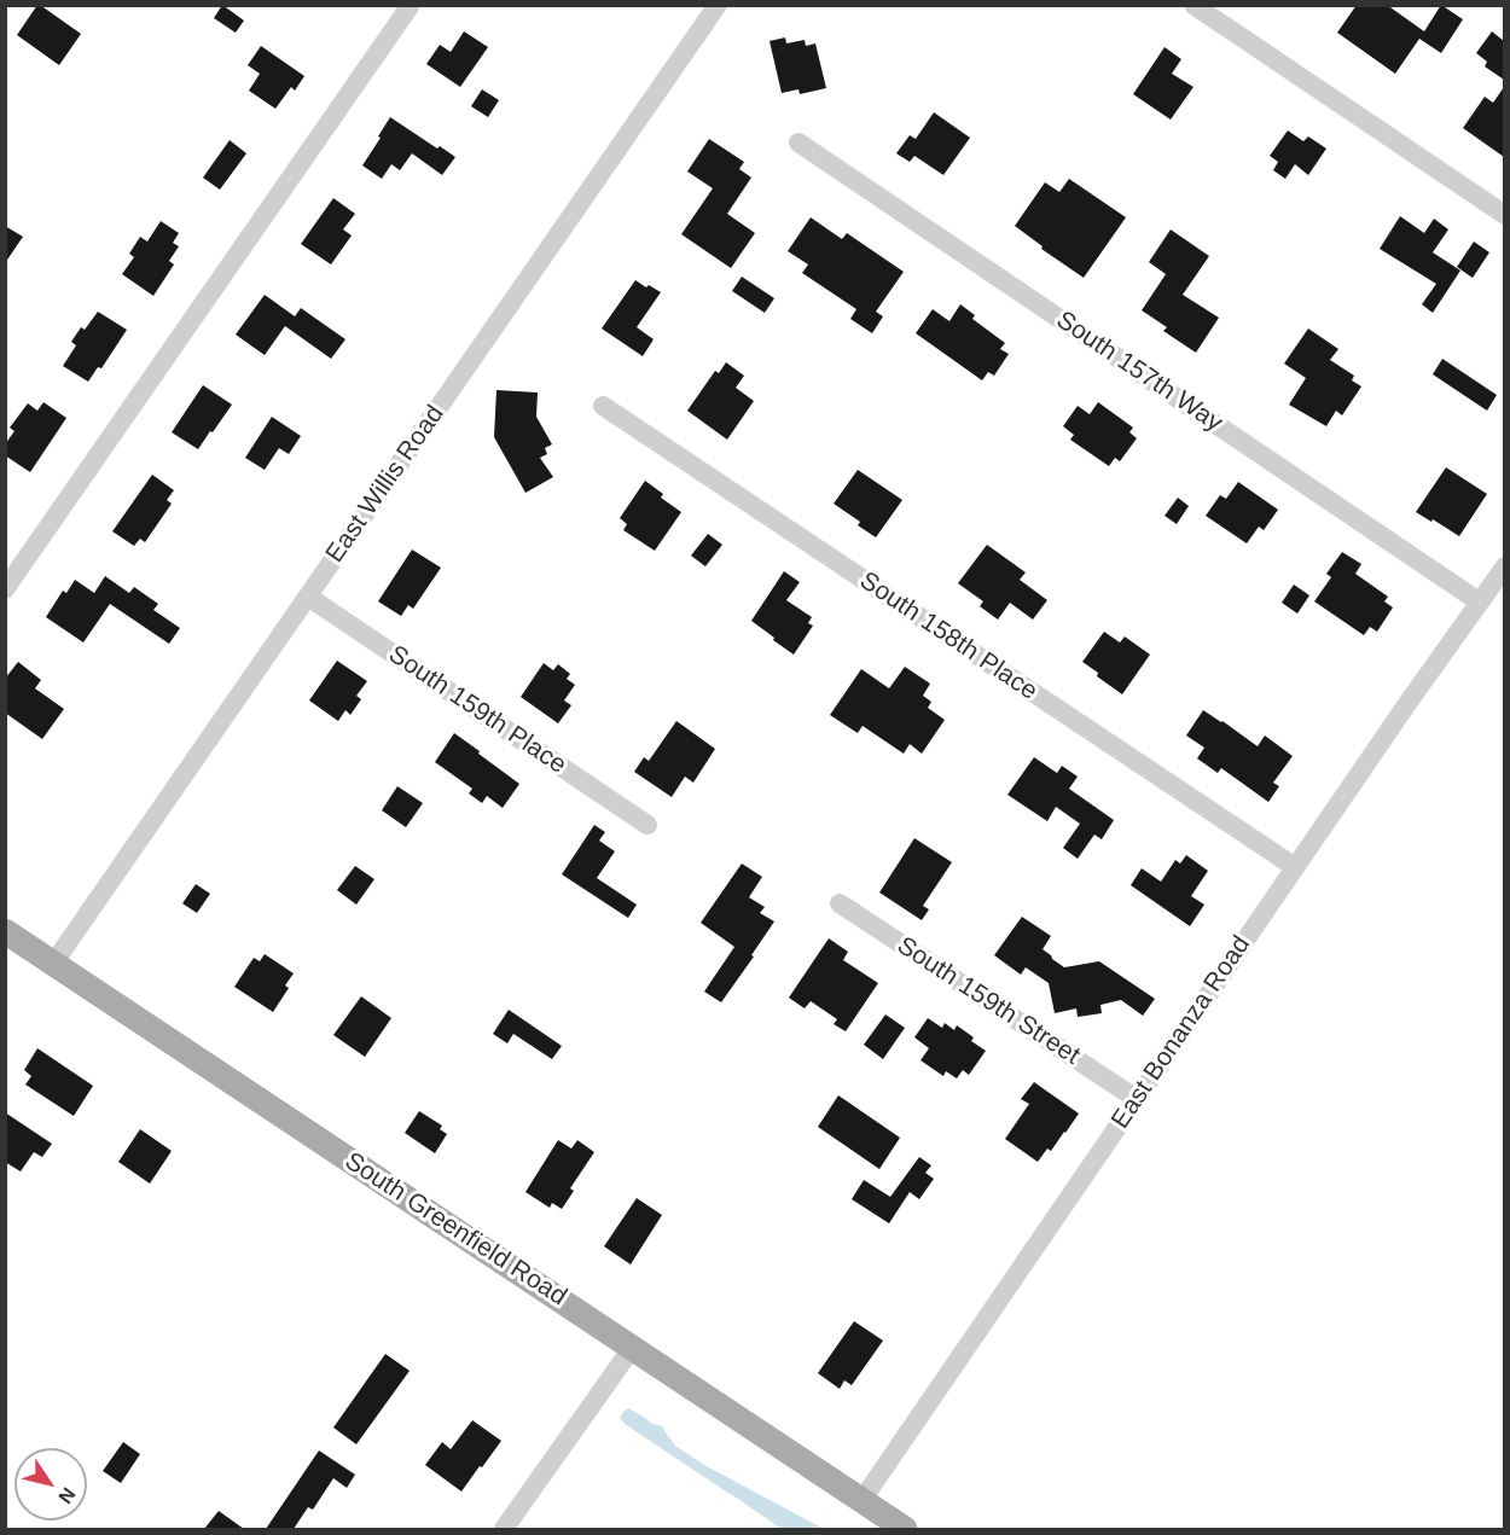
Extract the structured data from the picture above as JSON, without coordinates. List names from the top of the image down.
{
  "streets": {
    "main road": ["South Greenfield Road"],
    "street": [
      "South 157th Way",
      "East Willis Road",
      "South 158th Place",
      "South 159th Place",
      "South 159th Street",
      "East Bonanza Road"
    ]
  },
  "crossings": [
    ["South 157th Way", "East Bonanza Road"],
    ["East Willis Road", "South 159th Place"],
    ["East Willis Road", "South Greenfield Road"],
    ["South 158th Place", "East Bonanza Road"],
    ["South 159th Street", "East Bonanza Road"],
    ["East Bonanza Road", "South Greenfield Road"]
  ],
  "north": "bottom right"
}
